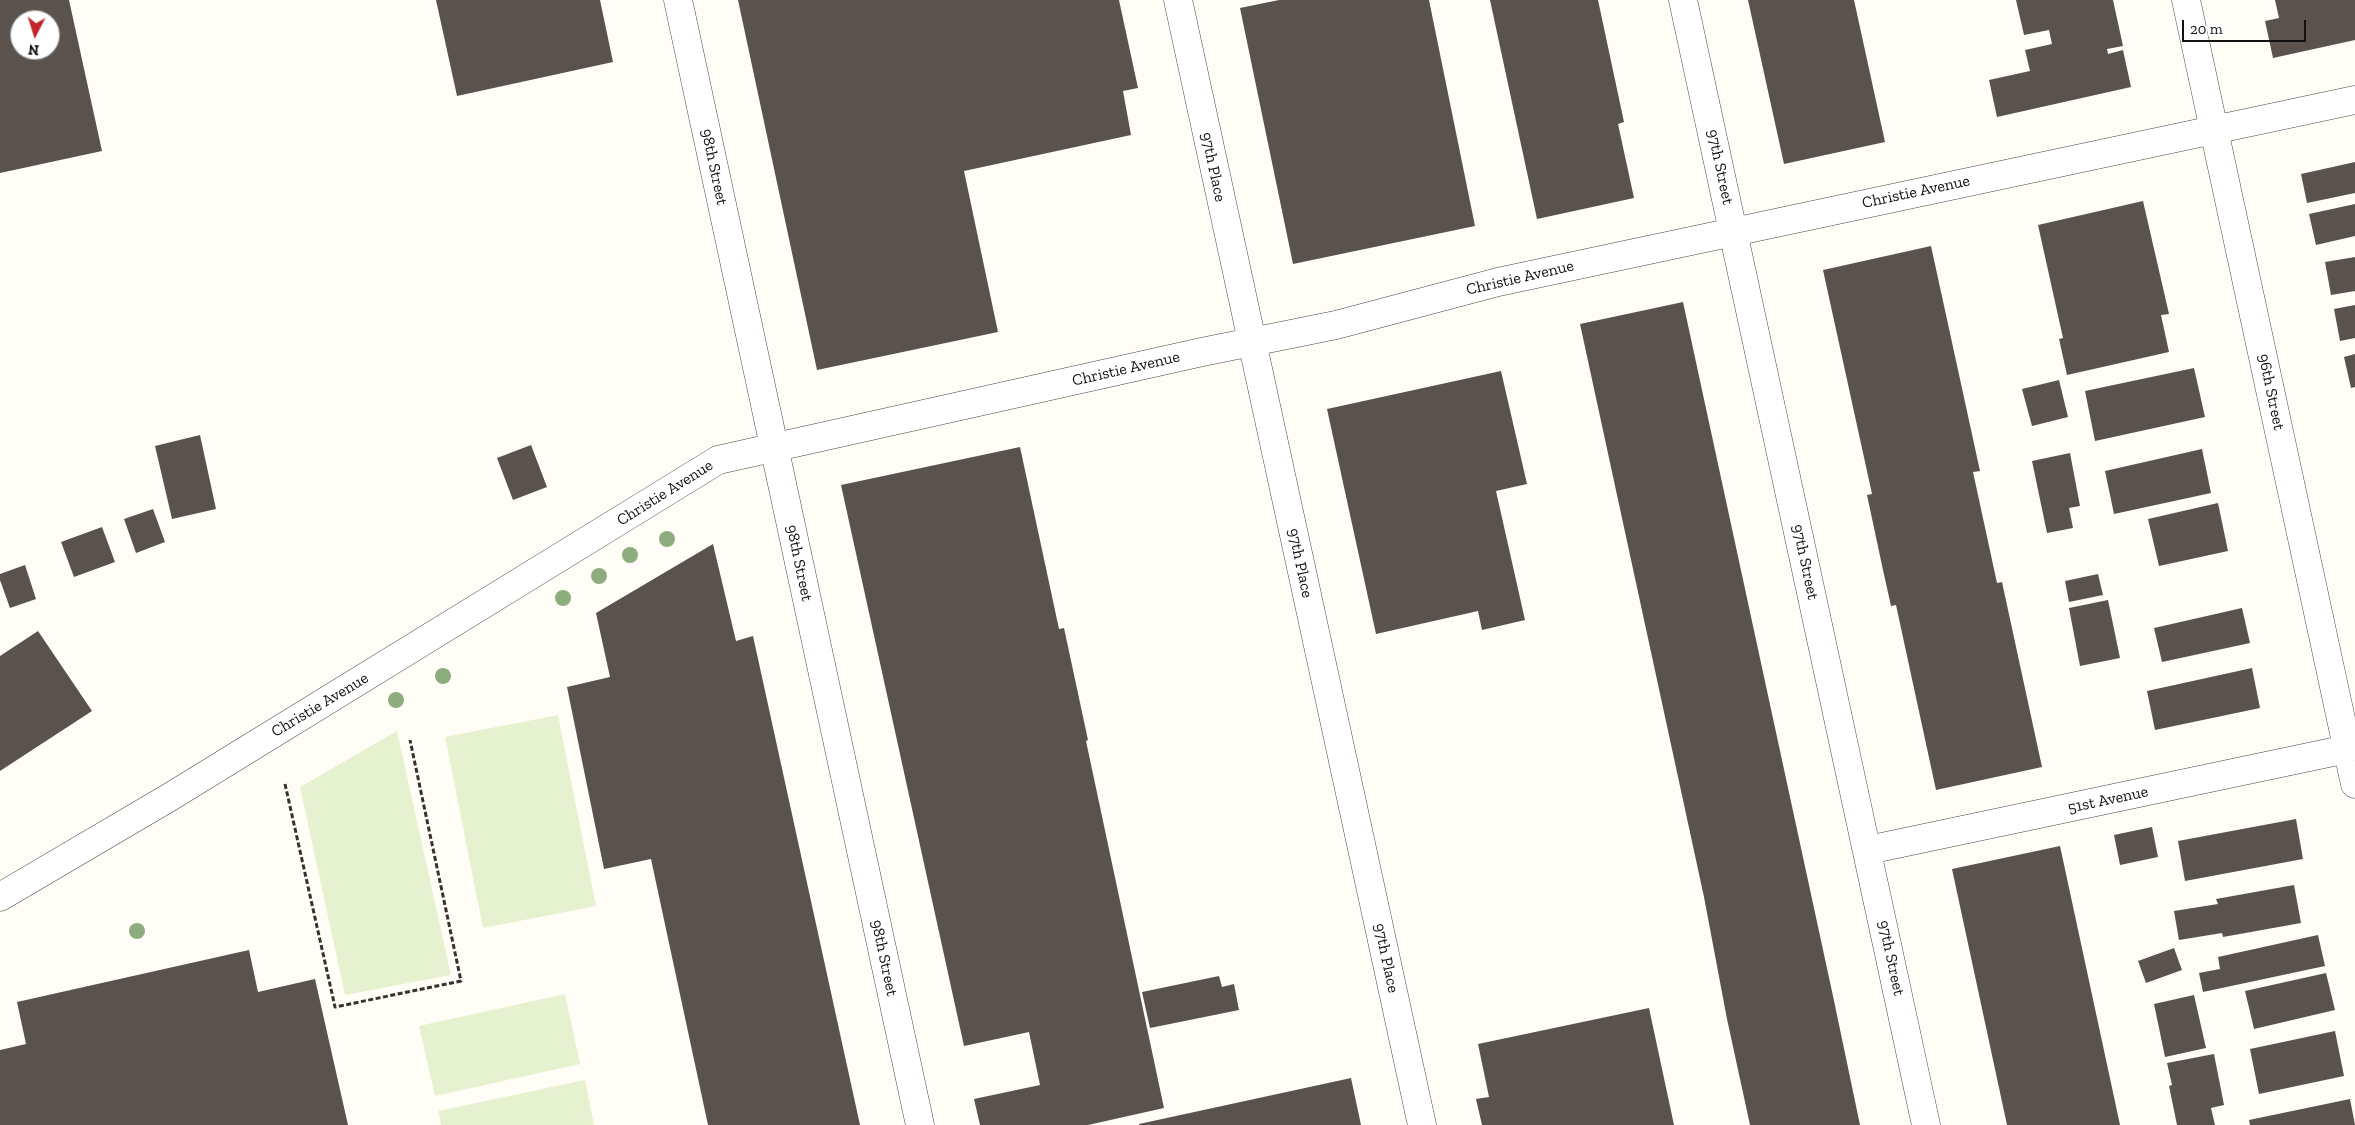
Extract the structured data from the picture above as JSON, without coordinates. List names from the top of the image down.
{
  "streets": {
    "street": [
      "98th Street",
      "97th Place",
      "97th Street",
      "Christie Avenue",
      "96th Street",
      "51st Avenue"
    ]
  },
  "crossings": [
    ["98th Street", "Christie Avenue"],
    ["97th Place", "Christie Avenue"],
    ["97th Street", "Christie Avenue"],
    ["97th Street", "51st Avenue"],
    ["Christie Avenue", "96th Street"],
    ["96th Street", "51st Avenue"]
  ],
  "scale_bar": "20 m",
  "north": "bottom"
}
